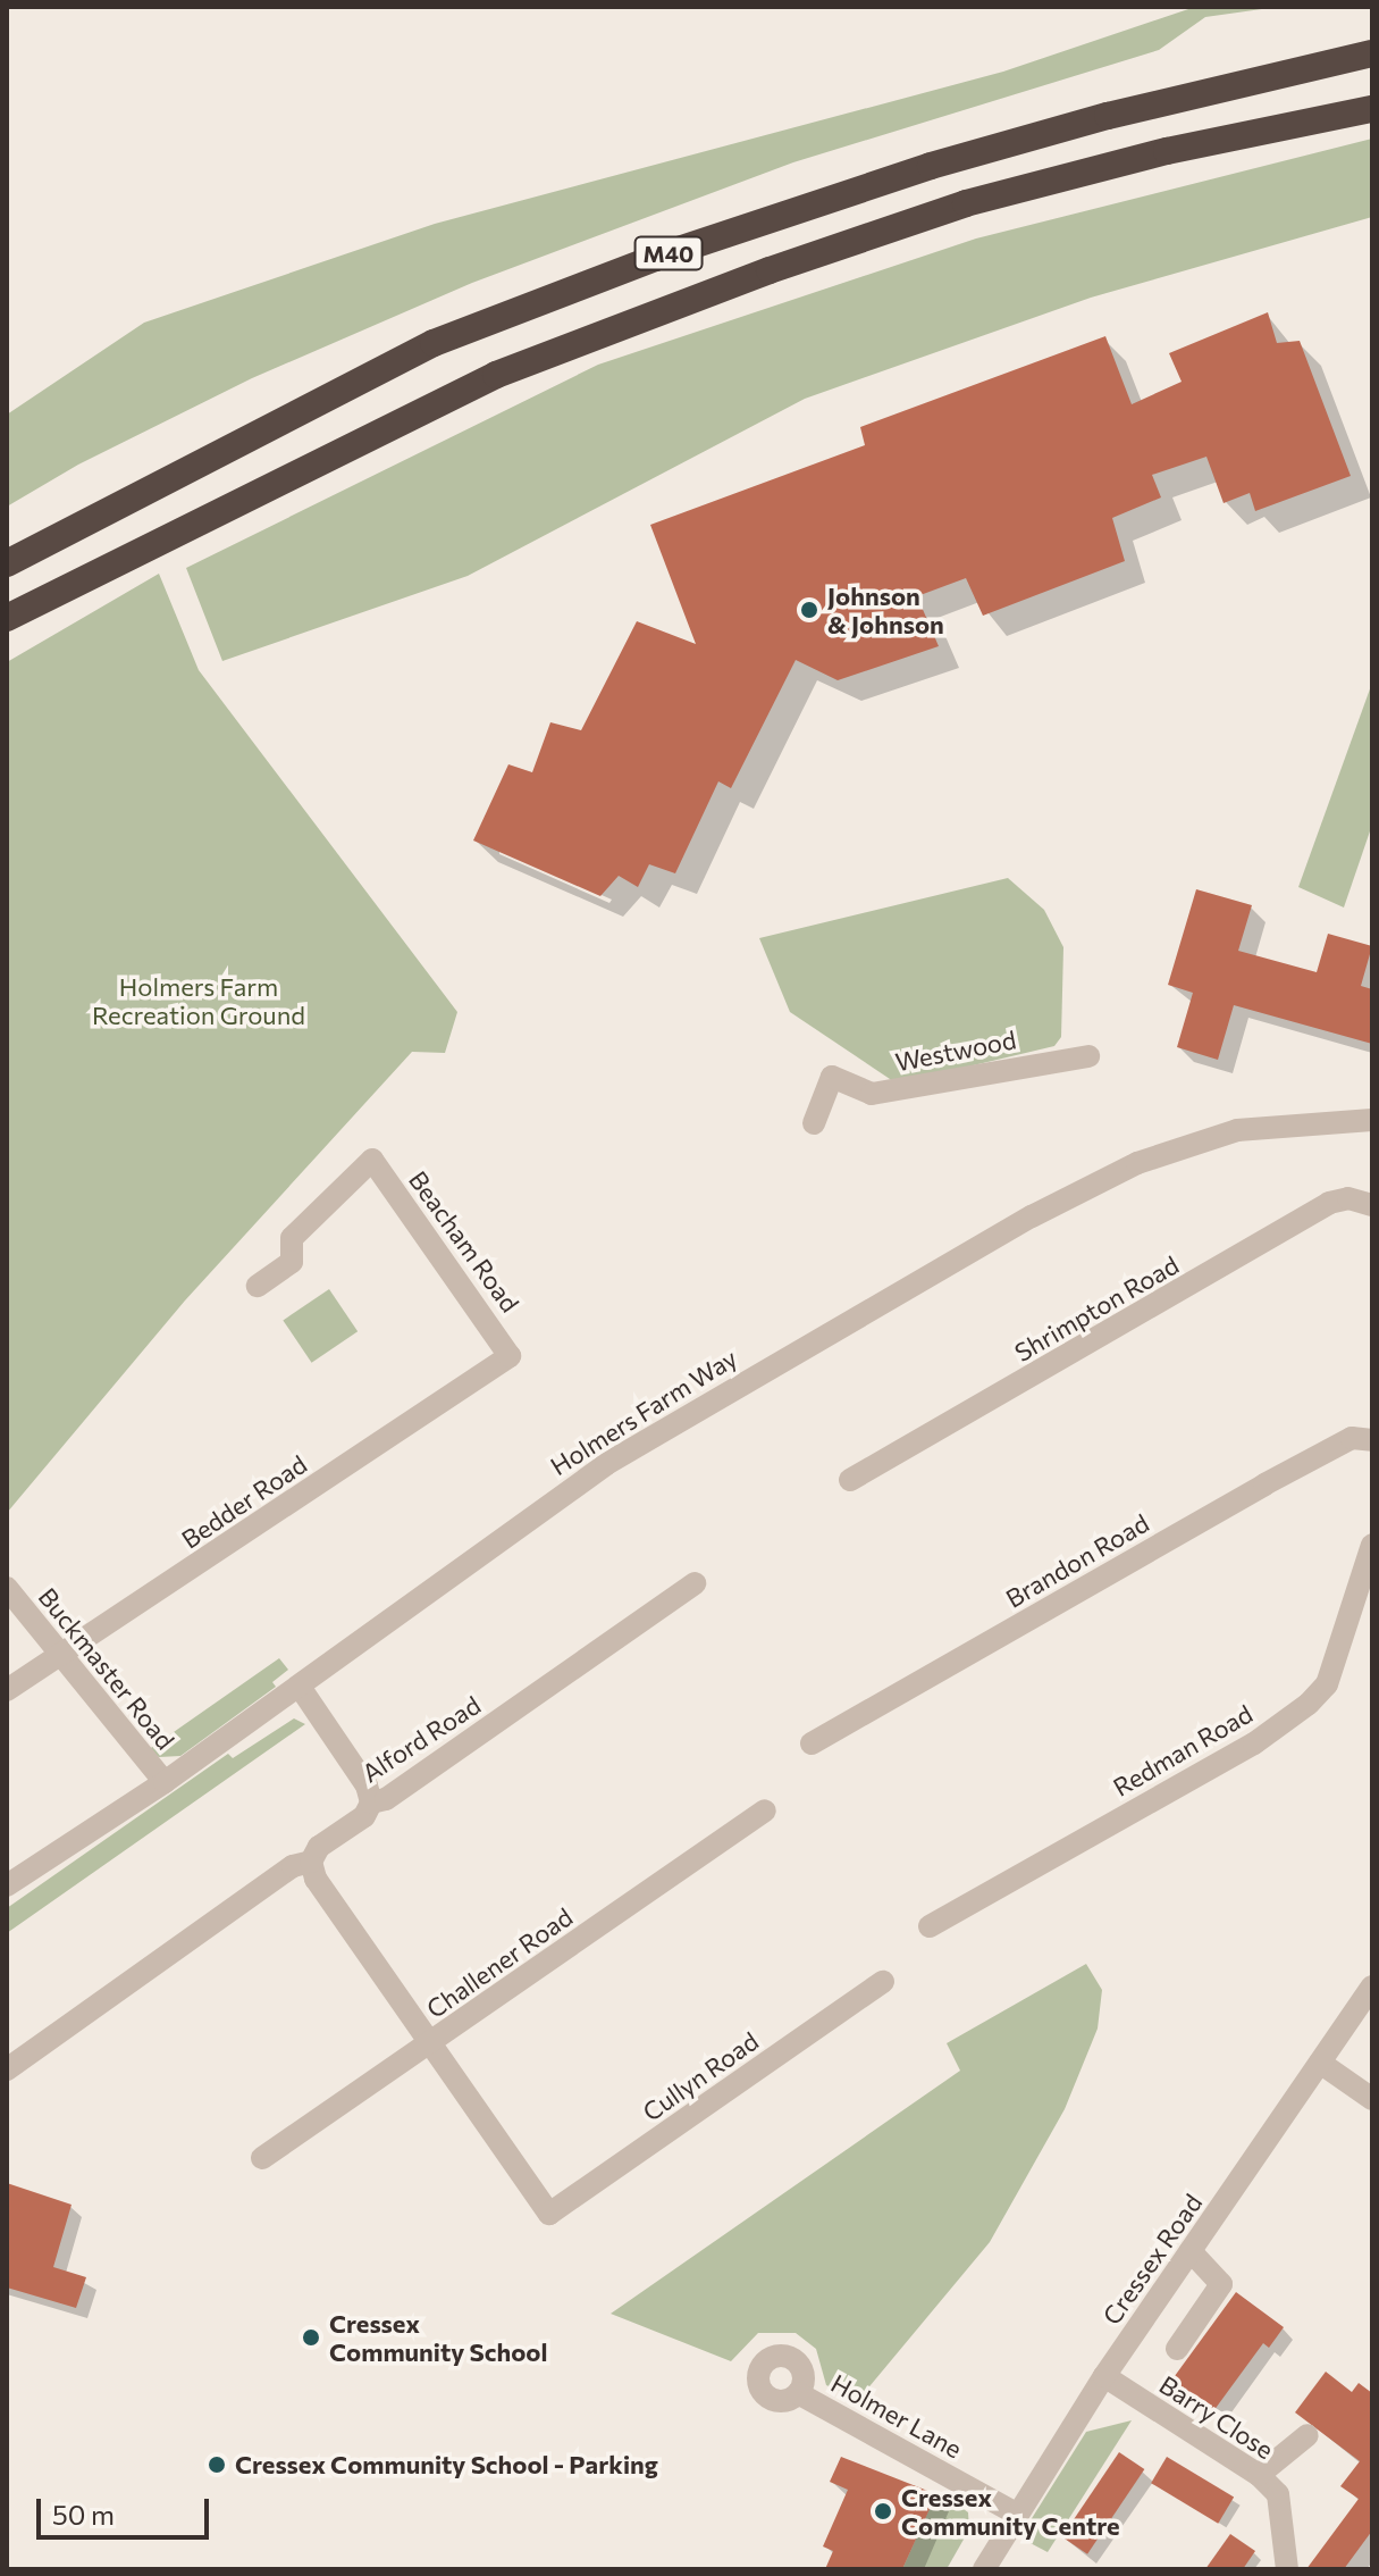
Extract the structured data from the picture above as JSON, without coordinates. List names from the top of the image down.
{
  "streets": {
    "highway": ["M40"],
    "street": [
      "Westwood",
      "Beacham Road",
      "Shrimpton Road",
      "Holmers Farm Way",
      "Bedder Road",
      "Brandon Road",
      "Buckmaster Road",
      "Alford Road",
      "Redman Road",
      "Challener Road",
      "Cullyn Road",
      "Cressex Road",
      "Holmer Lane",
      "Barry Close"
    ]
  },
  "crossings": [
    ["Beacham Road", "Bedder Road"],
    ["Holmers Farm Way", "Buckmaster Road"],
    ["Bedder Road", "Buckmaster Road"],
    ["Challener Road", "Cullyn Road"],
    ["Cressex Road", "Holmer Lane"],
    ["Cressex Road", "Barry Close"]
  ],
  "parks": ["Holmers Farm Recreation Ground"],
  "places": [
    "Johnson & Johnson",
    "Cressex Community School",
    "Cressex Community School - Parking",
    "Cressex Community Centre"
  ],
  "scale_bar": "50 m"
}
